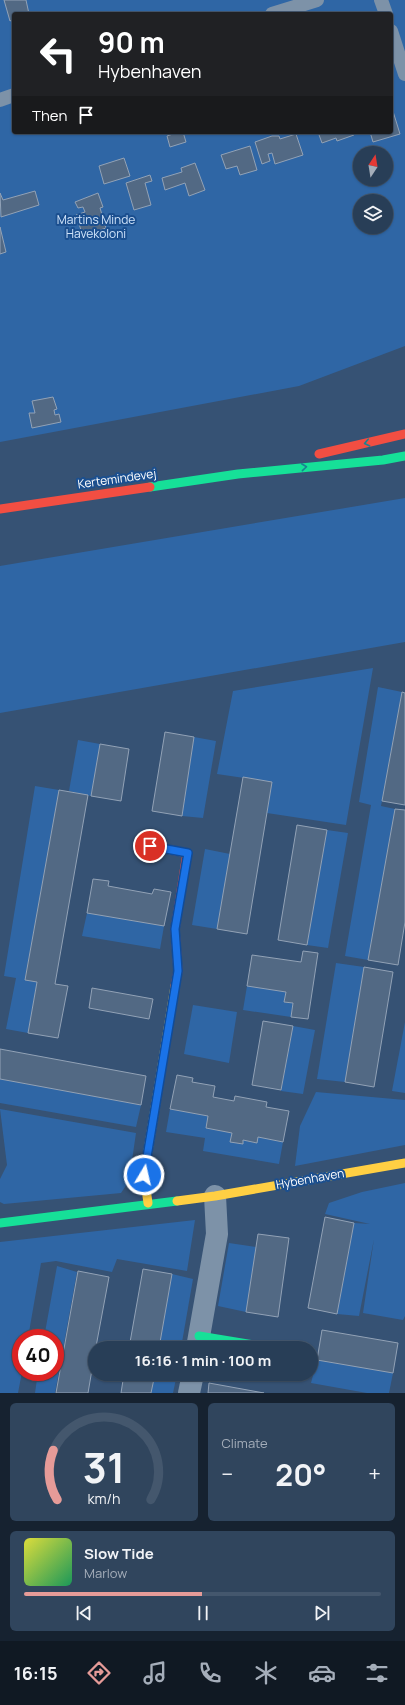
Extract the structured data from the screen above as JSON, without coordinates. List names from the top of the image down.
{
  "streets": {
    "street": ["Kertemindevej", "Hybenhaven"]
  },
  "parks": ["Martins Minde Havekoloni"],
  "north": "top",
  "page": {
    "turn": ["90 m", "Hybenhaven"],
    "then": "Then",
    "limit": "40",
    "trip": "16:16 · 1 min · 100 m",
    "tile": "Climate",
    "heat": ["−", "20°", "+"],
    "song": ["Slow Tide", "Marlow"],
    "tabs": "16:15",
    "gauge": ["31", "km/h"]
  }
}
